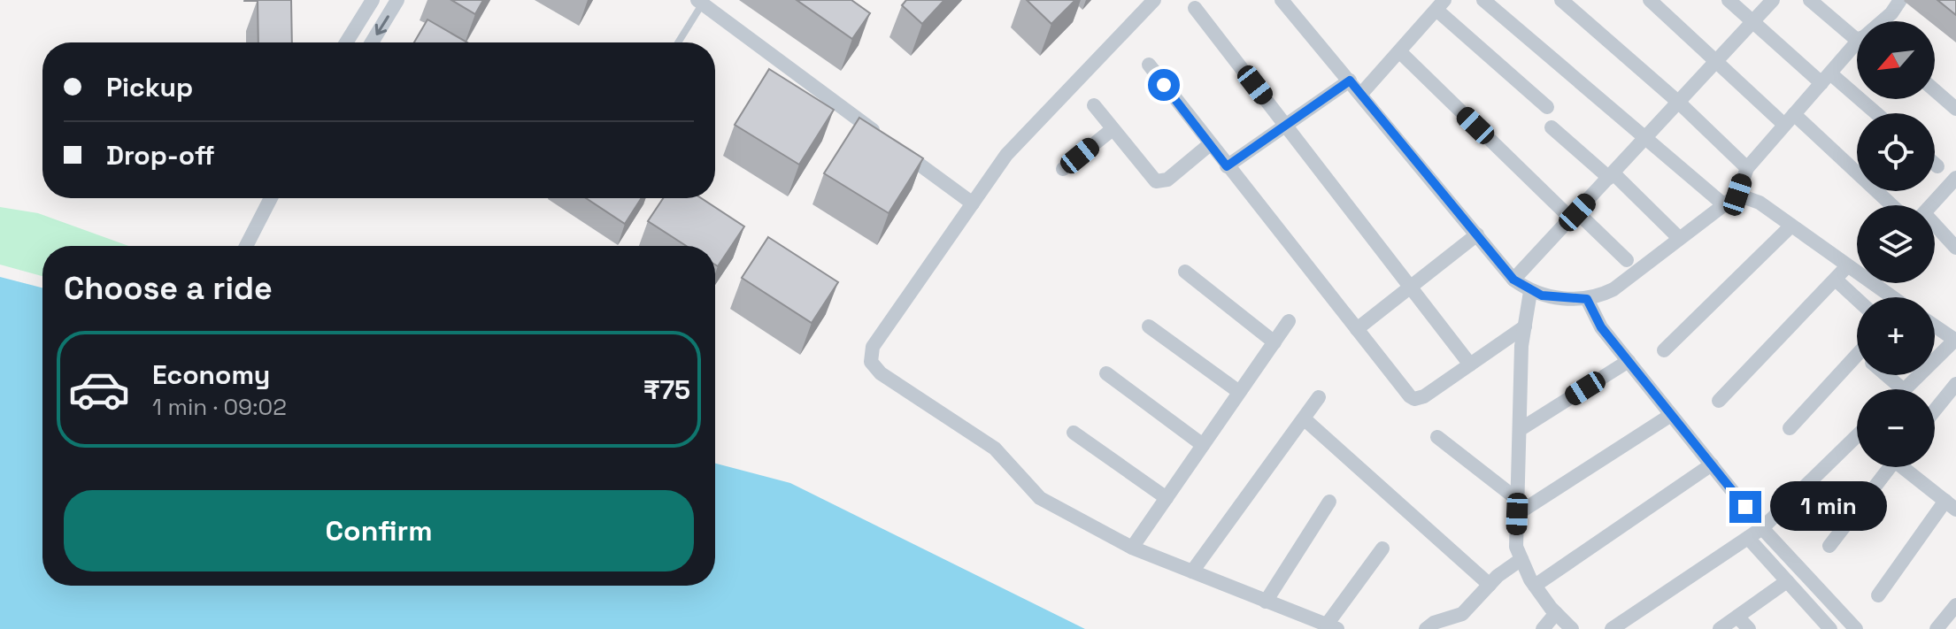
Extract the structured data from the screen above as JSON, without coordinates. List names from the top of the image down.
{
  "north": "bottom left",
  "page": {
    "map_buttons": ["+", "−"],
    "banner": ["Pickup", "Drop-off"],
    "heading": "Choose a ride",
    "list": [
      {
        "name": "Economy",
        "note": "1 min · 09:02",
        "value": "₹75"
      }
    ],
    "buttons": "Confirm",
    "bubble": "1 min"
  }
}
